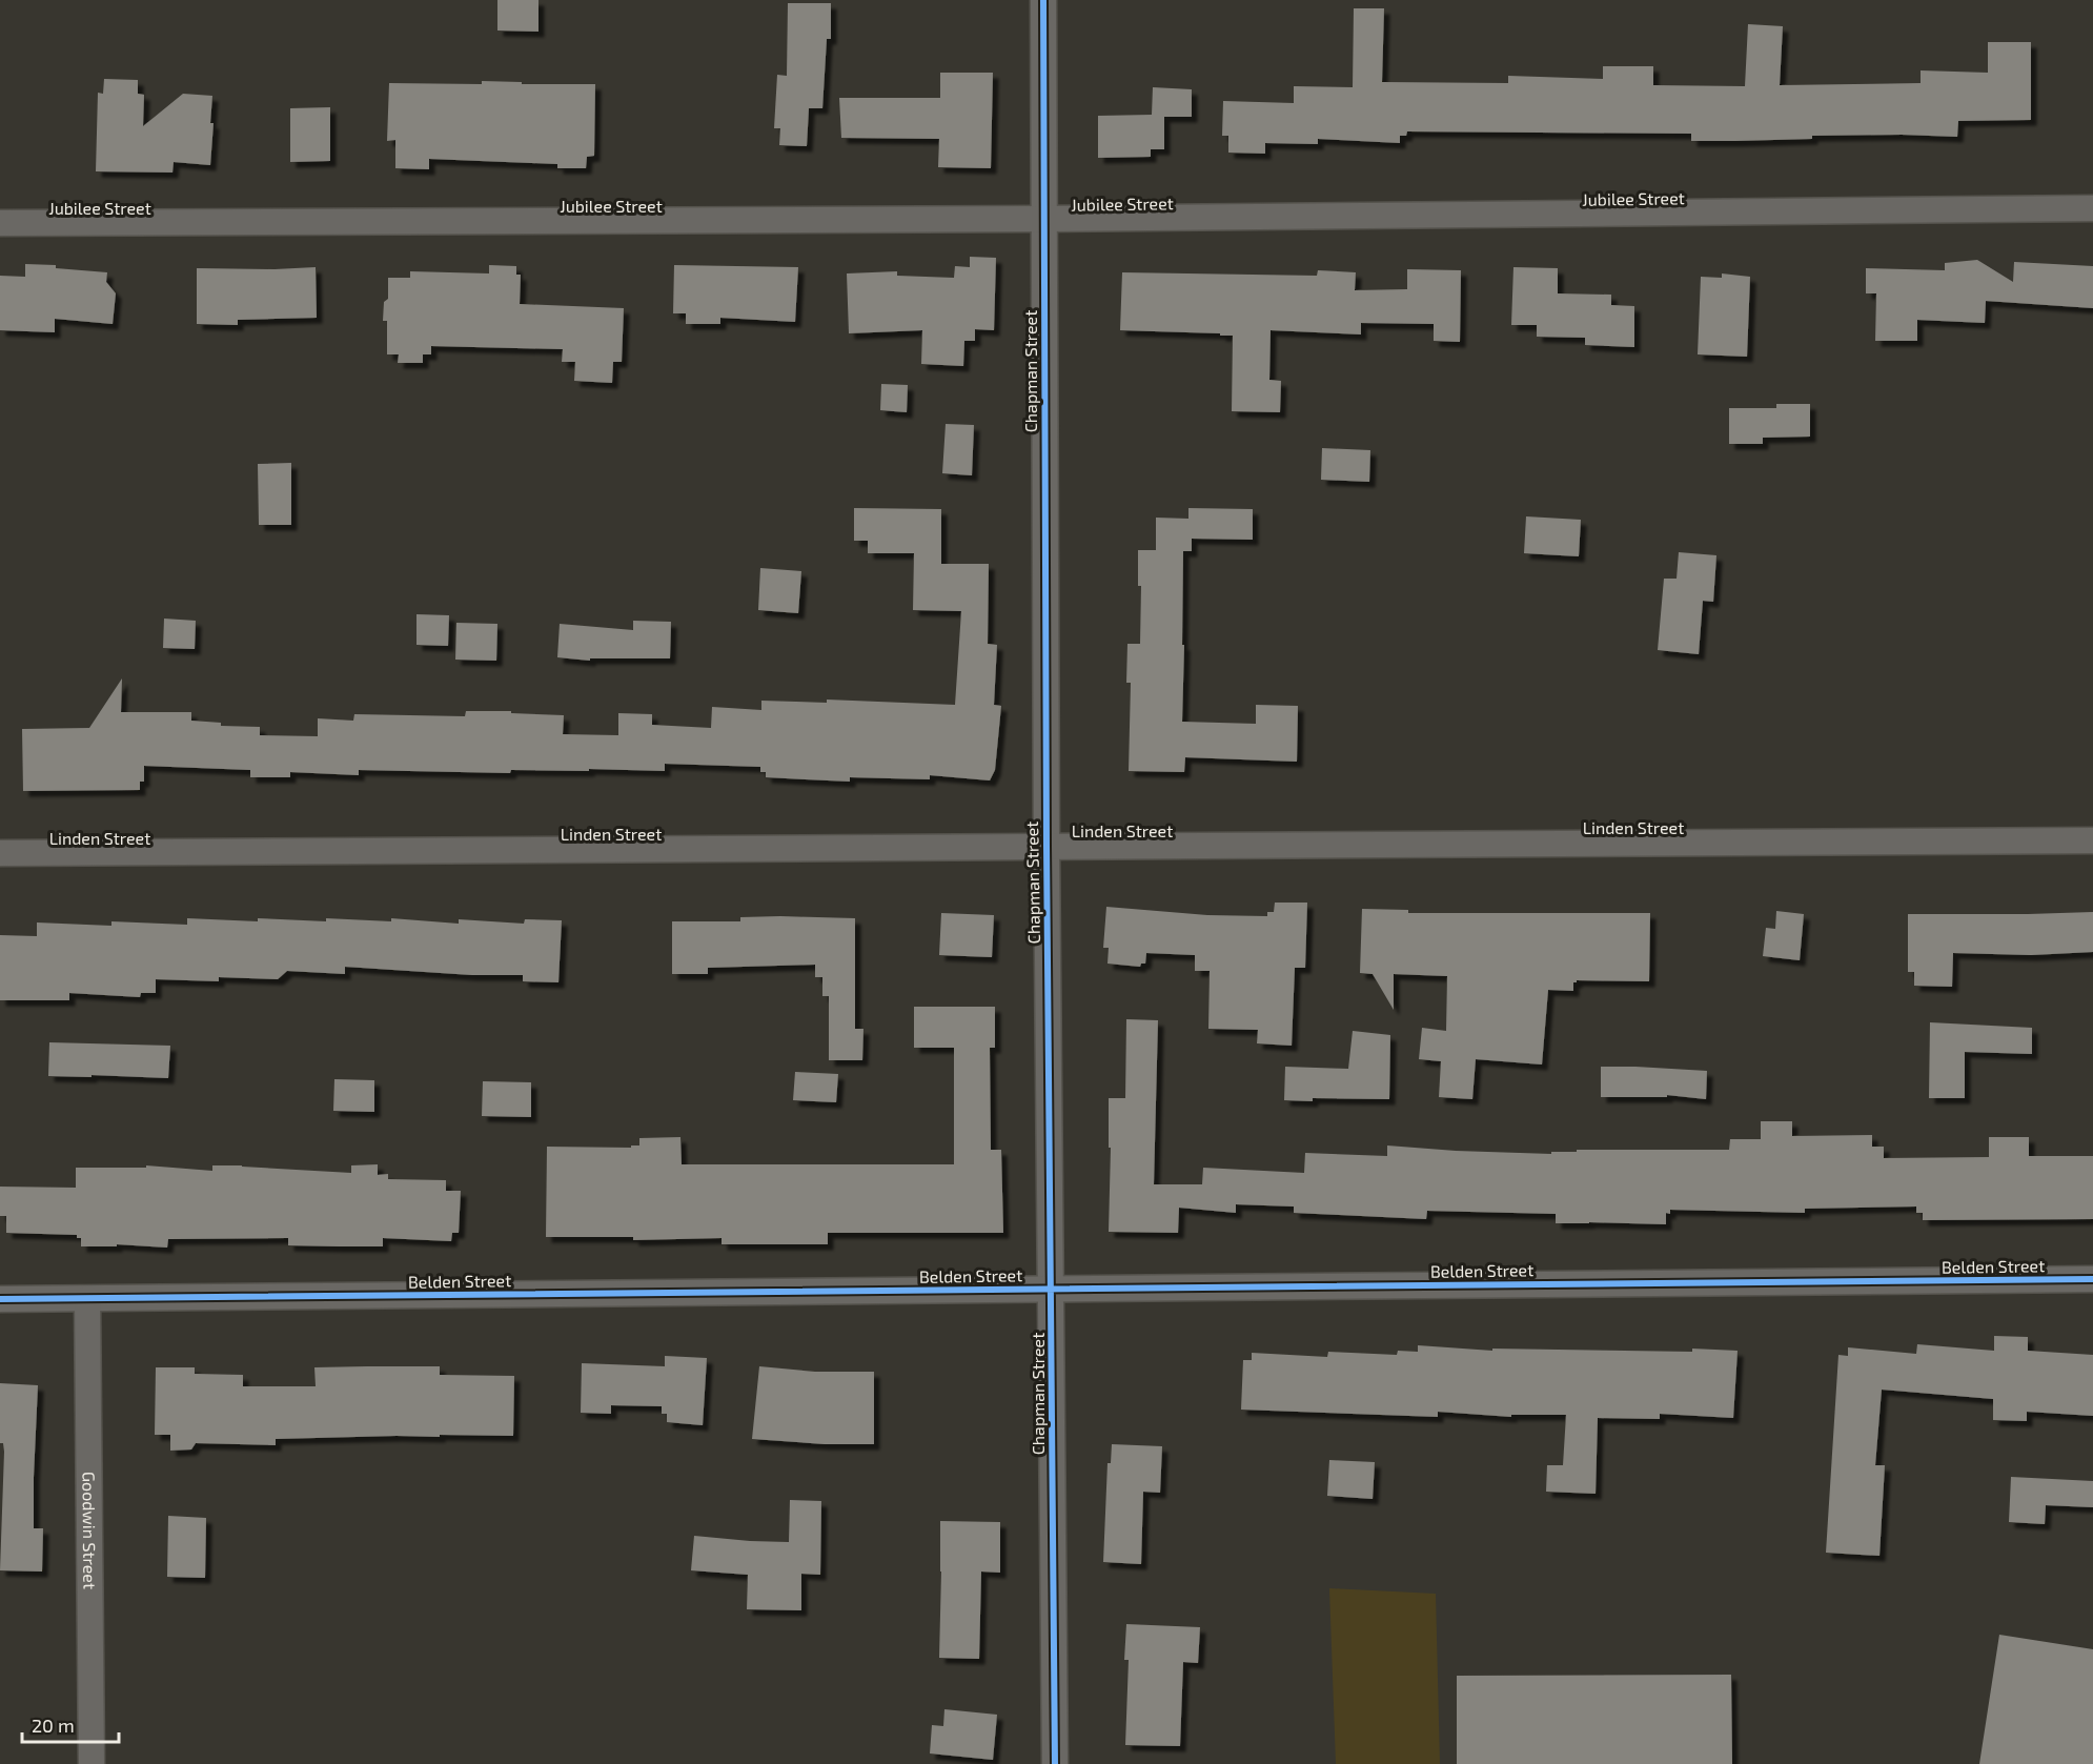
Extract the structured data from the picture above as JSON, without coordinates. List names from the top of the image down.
{
  "streets": {
    "street": [
      "Jubilee Street",
      "Chapman Street",
      "Linden Street",
      "Belden Street",
      "Goodwin Street"
    ]
  },
  "crossings": [
    ["Jubilee Street", "Chapman Street"],
    ["Chapman Street", "Linden Street"],
    ["Chapman Street", "Belden Street"],
    ["Belden Street", "Goodwin Street"]
  ],
  "scale_bar": "20 m"
}
